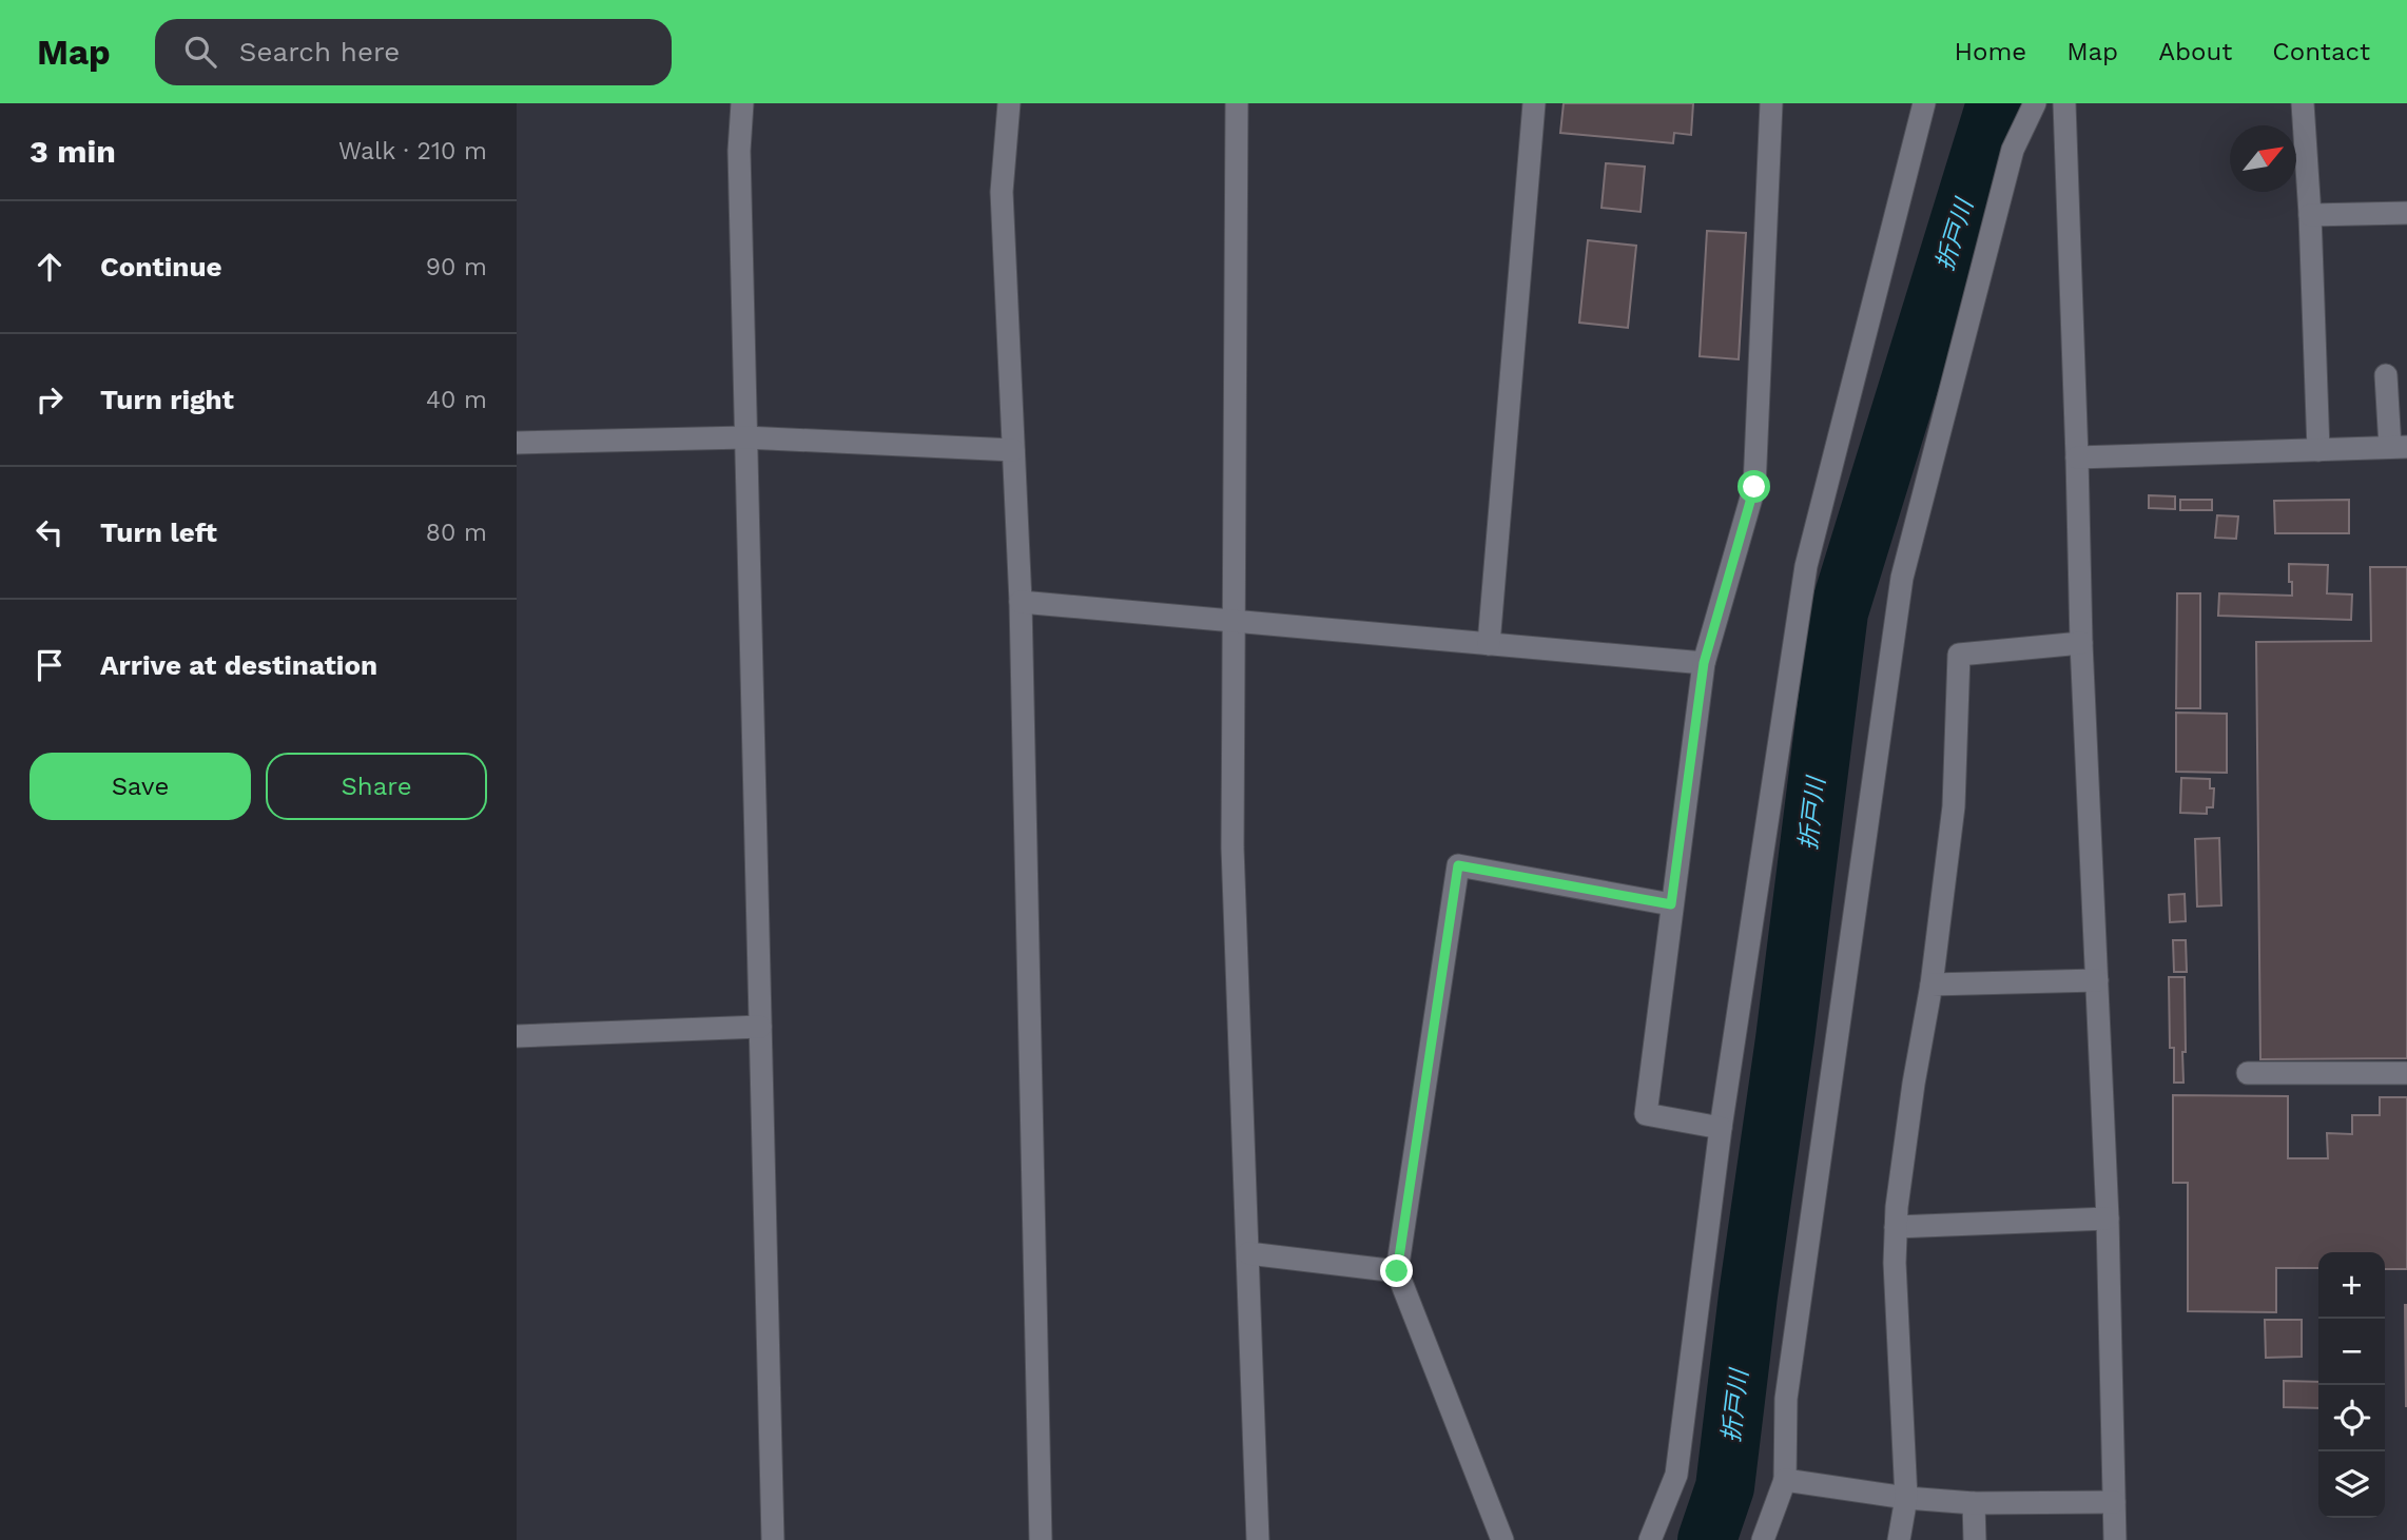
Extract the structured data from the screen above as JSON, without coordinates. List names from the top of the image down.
{
  "water": ["折戸川"],
  "north": "top right",
  "page": {
    "header": "Map",
    "search": "Search here",
    "nav": [
      "Home",
      "Map",
      "About",
      "Contact"
    ],
    "heading": ["3 min", "Walk · 210 m"],
    "list": [
      ["Continue", "90 m"],
      ["Turn right", "40 m"],
      ["Turn left", "80 m"],
      "Arrive at destination"
    ],
    "buttons": ["Save", "Share"],
    "map_buttons": ["+", "−"]
  }
}
